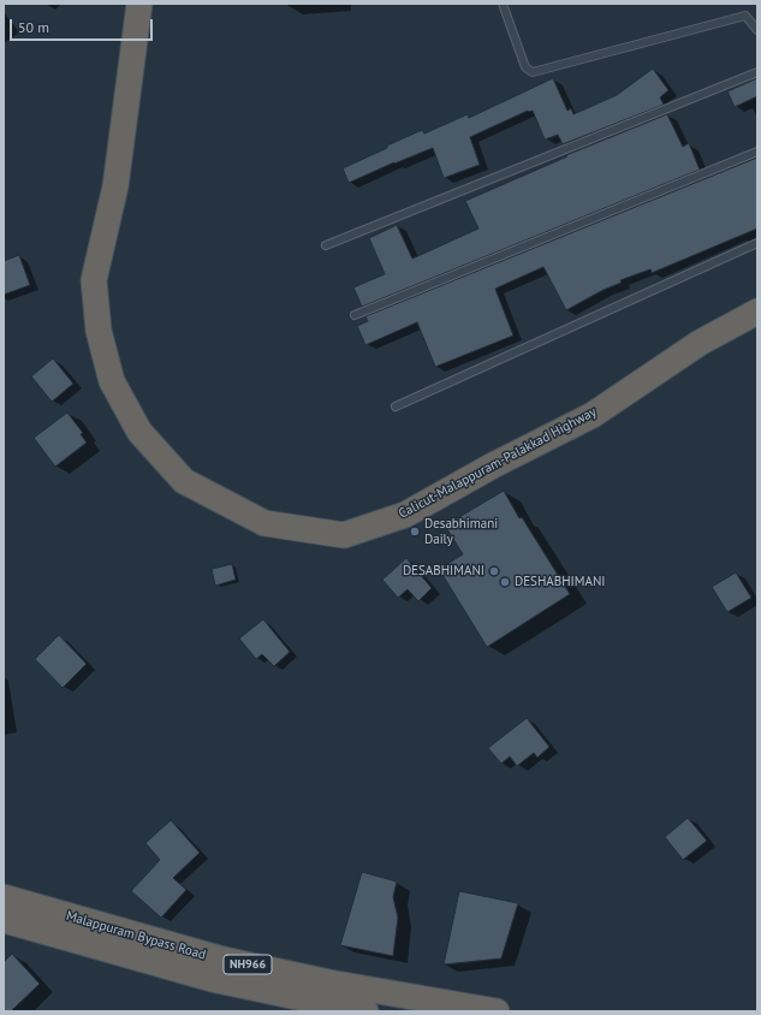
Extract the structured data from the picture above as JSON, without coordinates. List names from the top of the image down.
{
  "streets": {
    "highway": ["Calicut-Malappuram-Palakkad Highway", "Malappuram Bypass Road", "NH966"]
  },
  "places": ["Desabhimani Daily", "DESABHIMANI", "DESHABHIMANI"],
  "scale_bar": "50 m"
}
